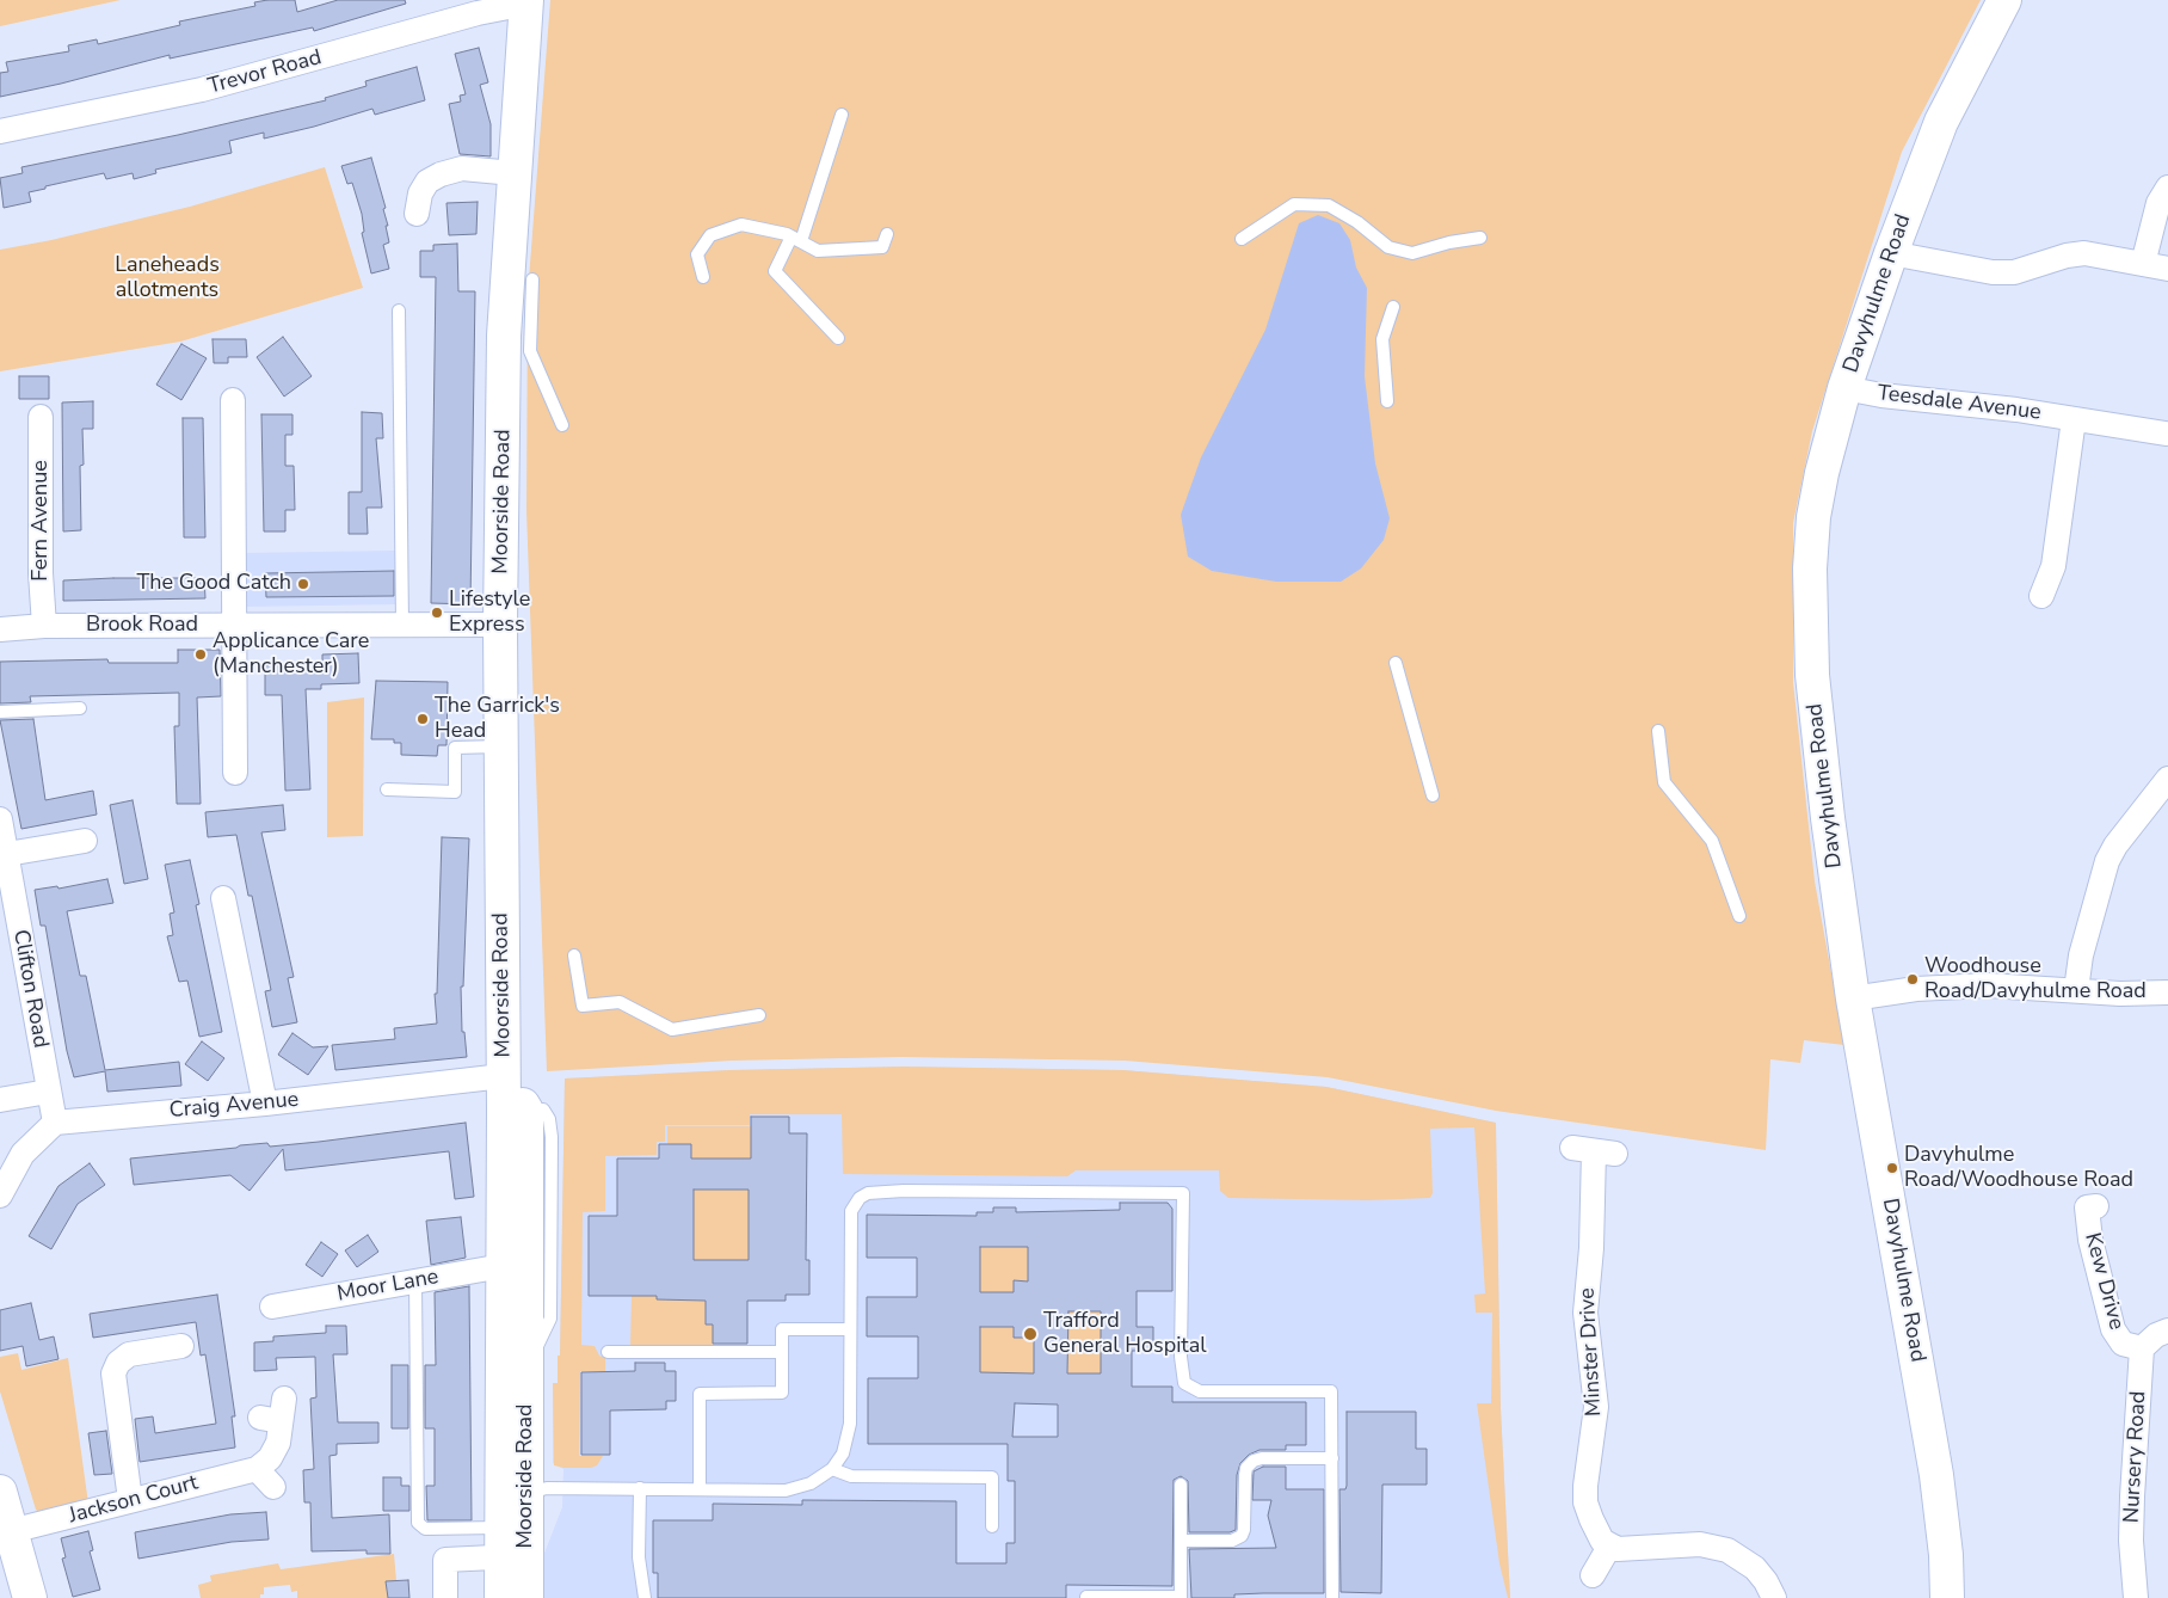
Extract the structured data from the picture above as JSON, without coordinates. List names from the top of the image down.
{
  "streets": {
    "street": [
      "Trevor Road",
      "Davyhulme Road",
      "Teesdale Avenue",
      "Moorside Road",
      "Fern Avenue",
      "Brook Road",
      "Clifton Road",
      "Craig Avenue",
      "Kew Drive",
      "Moor Lane",
      "Minster Drive",
      "Nursery Road",
      "Jackson Court"
    ]
  },
  "crossings": [
    ["Trevor Road", "Moorside Road"],
    ["Davyhulme Road", "Teesdale Avenue"],
    ["Moorside Road", "Brook Road"],
    ["Moorside Road", "Craig Avenue"],
    ["Moorside Road", "Moor Lane"],
    ["Fern Avenue", "Brook Road"],
    ["Clifton Road", "Craig Avenue"],
    ["Kew Drive", "Nursery Road"]
  ],
  "parks": ["Laneheads allotments"],
  "places": [
    "The Good Catch",
    "Lifestyle Express",
    "Applicance Care (Manchester)",
    "The Garrick's Head",
    "Woodhouse Road/Davyhulme Road",
    "Davyhulme Road/Woodhouse Road",
    "Trafford General Hospital"
  ]
}
